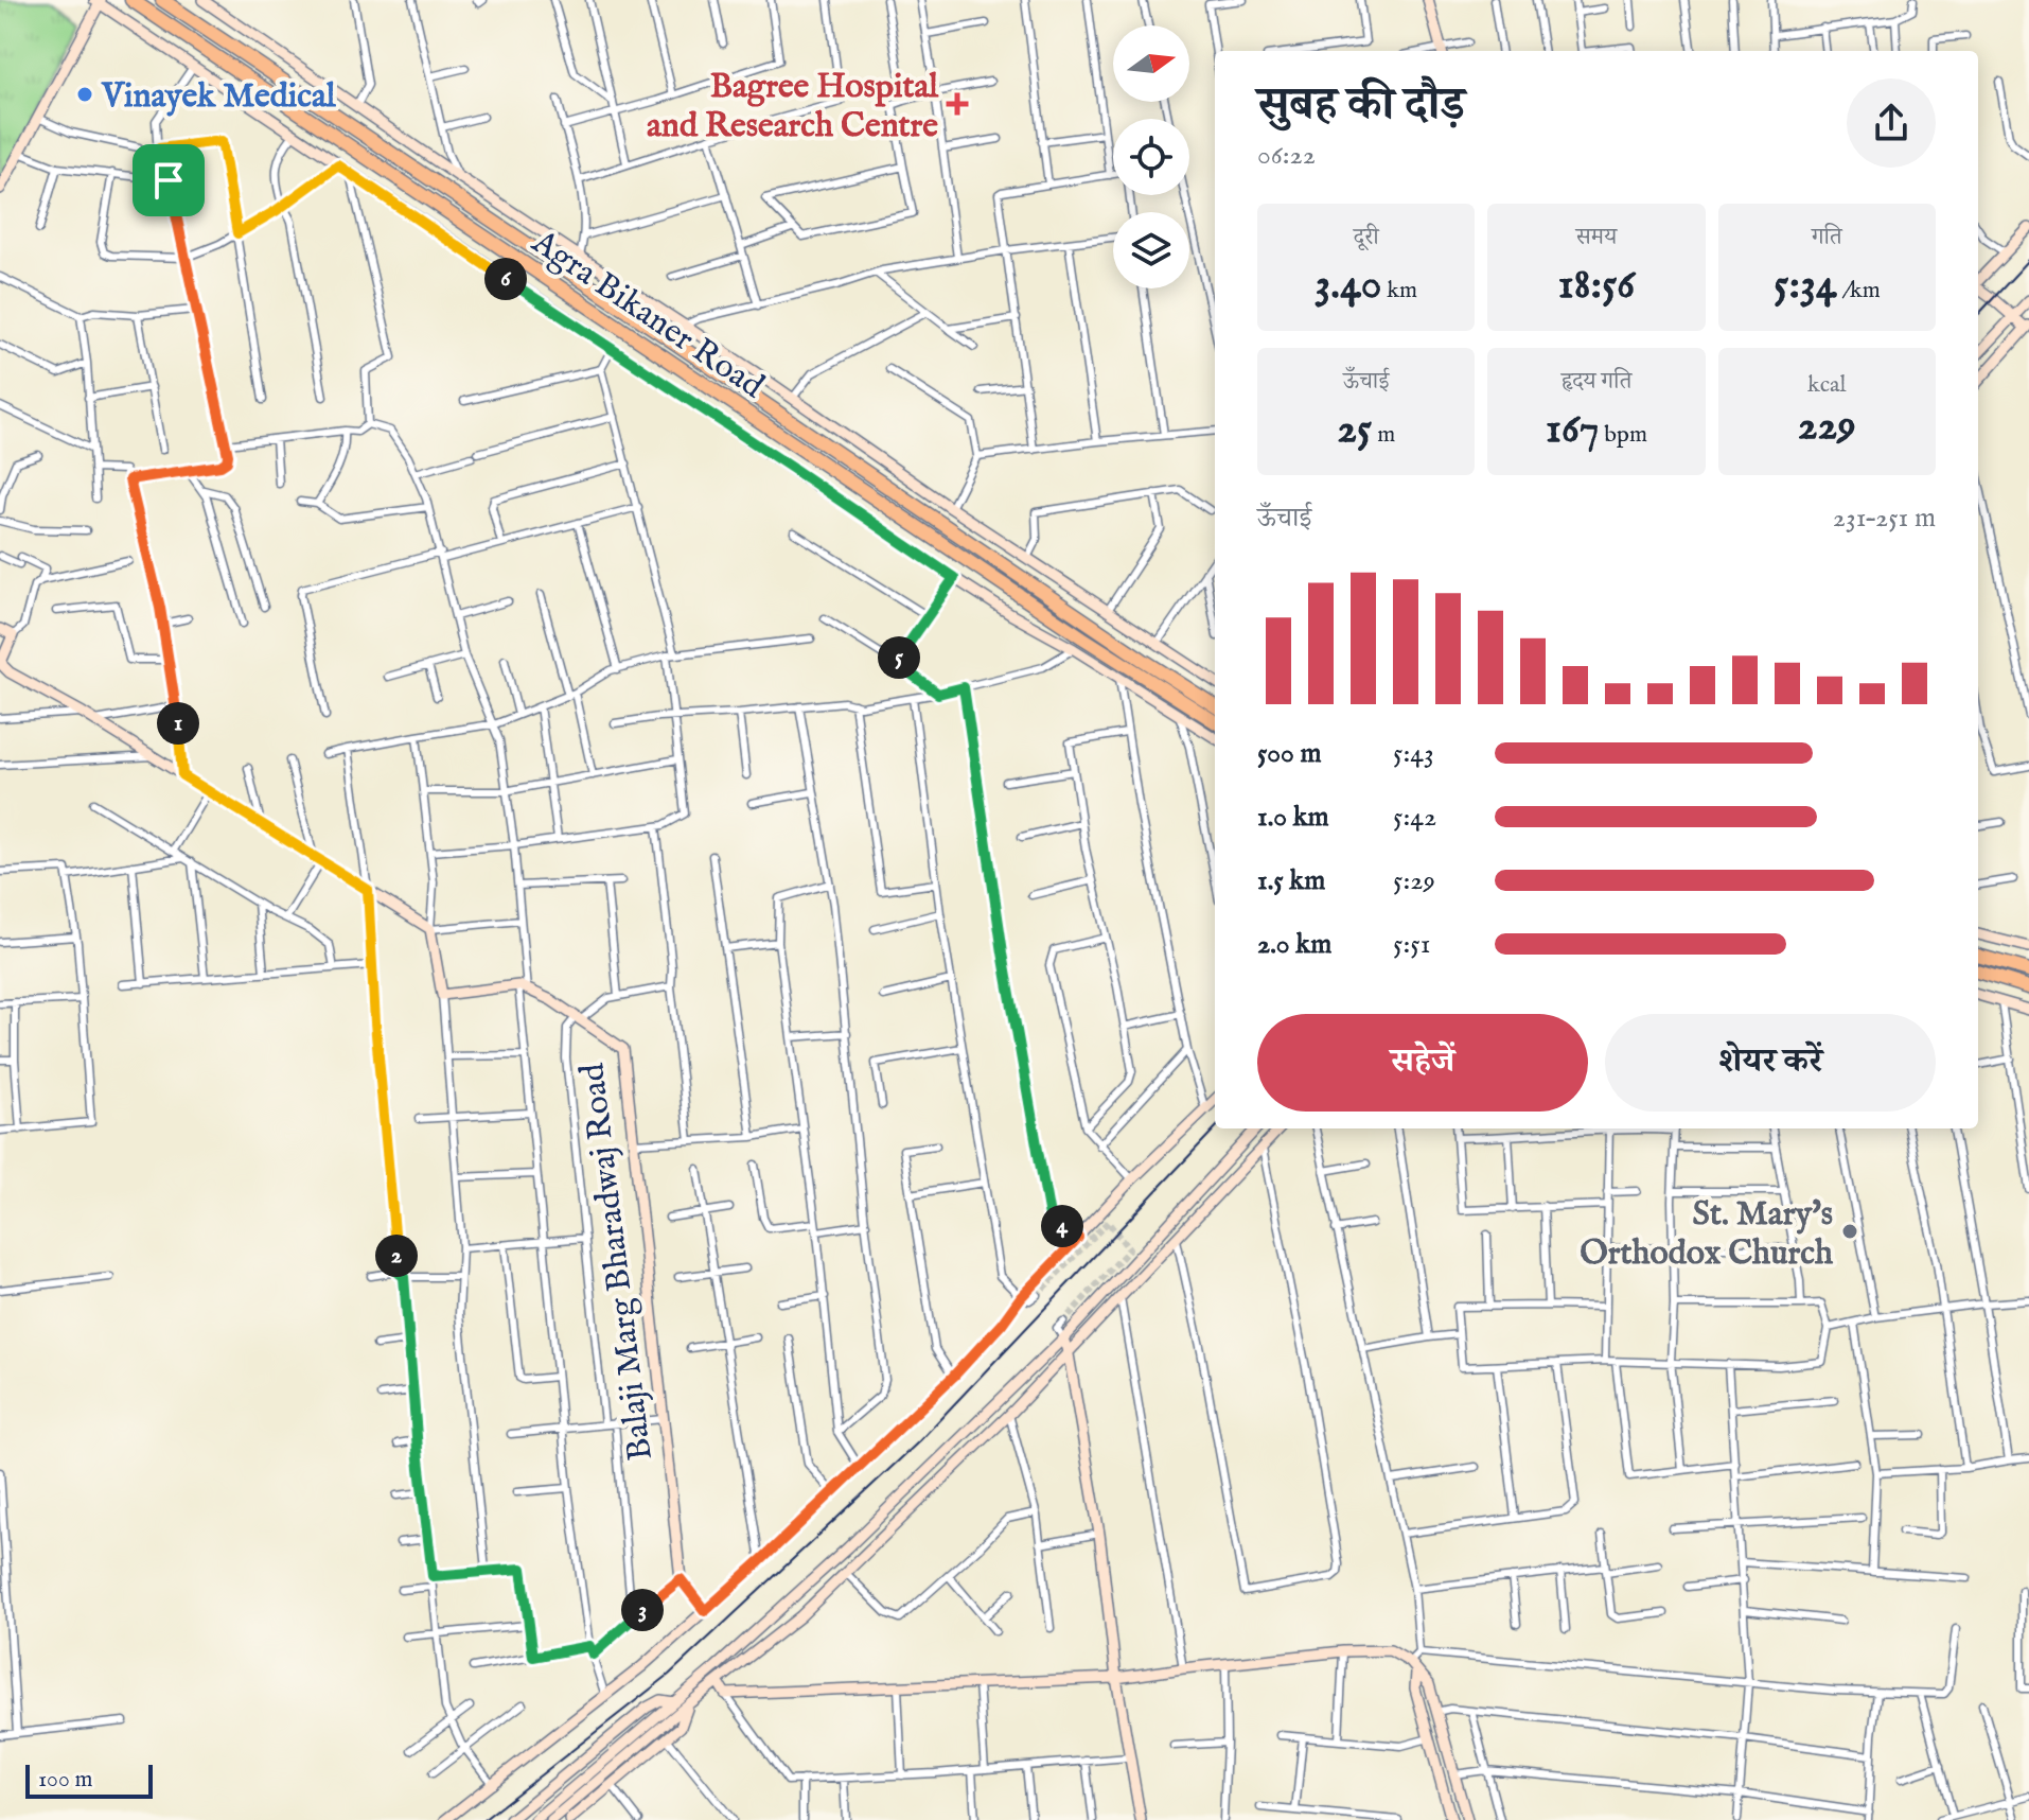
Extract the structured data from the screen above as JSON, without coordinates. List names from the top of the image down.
{
  "streets": {
    "highway": ["Agra Bikaner Road"],
    "street": ["Balaji Marg Bharadwaj Road"]
  },
  "places": {
    "other": ["Vinayek Medical", "St. Mary's Orthodox Church"],
    "health": ["Bagree Hospital and Research Centre"]
  },
  "scale_bar": "100 m",
  "north": "right",
  "page": {
    "heading": ["सुबह की दौड़", "06:22"],
    "stats": [
      ["दूरी", "3.40 km"],
      ["समय", "18:56"],
      ["गति", "5:34 /km"],
      ["ऊँचाई", "25 m"],
      ["हृदय गति", "167 bpm"],
      ["kcal", "229"]
    ],
    "pins": [
      "6",
      "5",
      "1",
      "4",
      "2",
      "3"
    ],
    "chart": ["ऊँचाई", "231–251 m"],
    "list": [
      {
        "name": "500 m",
        "note": "5:43"
      },
      {
        "name": "1.0 km",
        "note": "5:42"
      },
      {
        "name": "1.5 km",
        "note": "5:29"
      },
      {
        "name": "2.0 km",
        "note": "5:51"
      }
    ],
    "buttons": ["सहेजें", "शेयर करें"],
    "scale": "100 m"
  }
}
